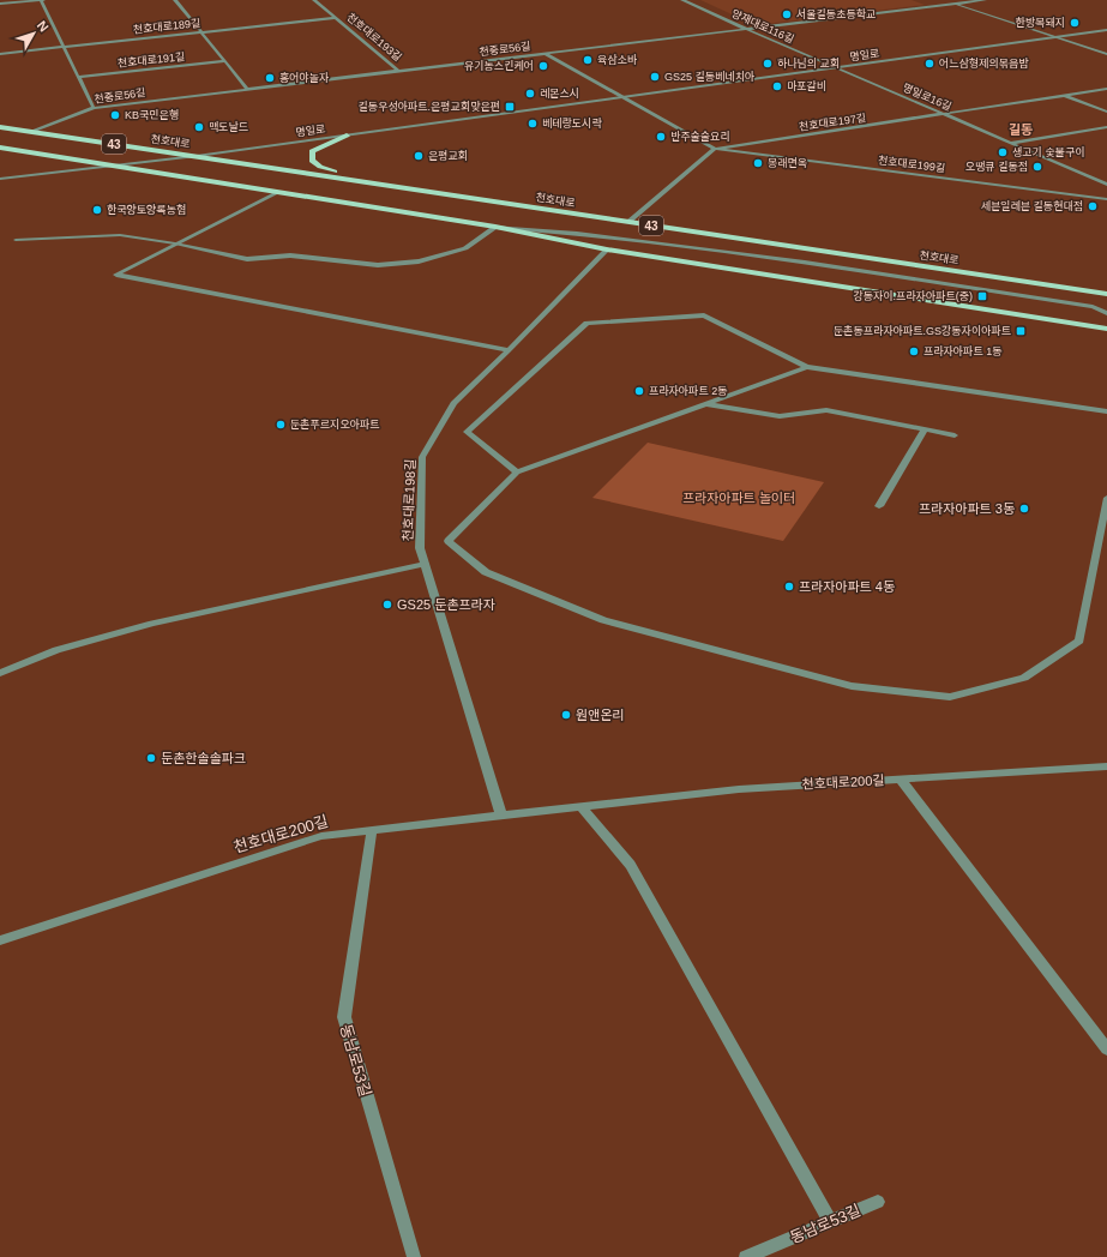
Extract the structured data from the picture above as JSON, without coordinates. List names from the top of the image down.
{
  "streets": {
    "main road": ["천호대로", "43"],
    "street": [
      "천호대로189길",
      "양재대로116길",
      "천호대로193길",
      "천중로56길",
      "명일로",
      "천호대로191길",
      "명일로16길",
      "천호대로197길",
      "천호대로199길",
      "천호대로198길",
      "천호대로200길",
      "동남로53길"
    ]
  },
  "crossings": [
    ["천호대로189길", "천호대로193길"],
    ["양재대로116길", "천중로56길"],
    ["양재대로116길", "명일로"],
    ["양재대로116길", "명일로16길"],
    ["천호대로193길", "천중로56길"],
    ["천중로56길", "천호대로"],
    ["명일로", "명일로16길"],
    ["명일로", "천호대로"],
    ["명일로", "43"],
    ["명일로16길", "천호대로197길"],
    ["천호대로197길", "천호대로199길"],
    ["43", "천호대로198길"],
    ["천호대로198길", "천호대로200길"],
    ["천호대로200길", "동남로53길"]
  ],
  "districts": ["길동"],
  "parks": ["프라자아파트 놀이터"],
  "places": {
    "other": [
      "서울길동초등학교",
      "한방복돼지",
      "육삼소바",
      "하나님의 교회",
      "어느삼형제의볶음밥",
      "유기농스킨케어",
      "GS25 길동베네치아",
      "홍어야놀자",
      "마포갈비",
      "레몬스시",
      "KB국민은행",
      "베테랑도시락",
      "맥도날드",
      "반주술술요리",
      "생고기 숯불구이",
      "은평교회",
      "봉래면옥",
      "오땡큐 길동점",
      "세븐일레븐 길동현대점",
      "한국양토양록농협",
      "프라자아파트 1동",
      "프라자아파트 2동",
      "둔촌푸르지오아파트",
      "프라자아파트 3동",
      "프라자아파트 4동",
      "GS25 둔촌프라자",
      "원앤온리",
      "둔촌한솔솔파크"
    ],
    "transit": ["길동우성아파트.은평교회맞은편", "강동자이.프라자아파트(중)", "둔촌동프라자아파트.GS강동자이아파트"]
  },
  "north": "top right"
}
